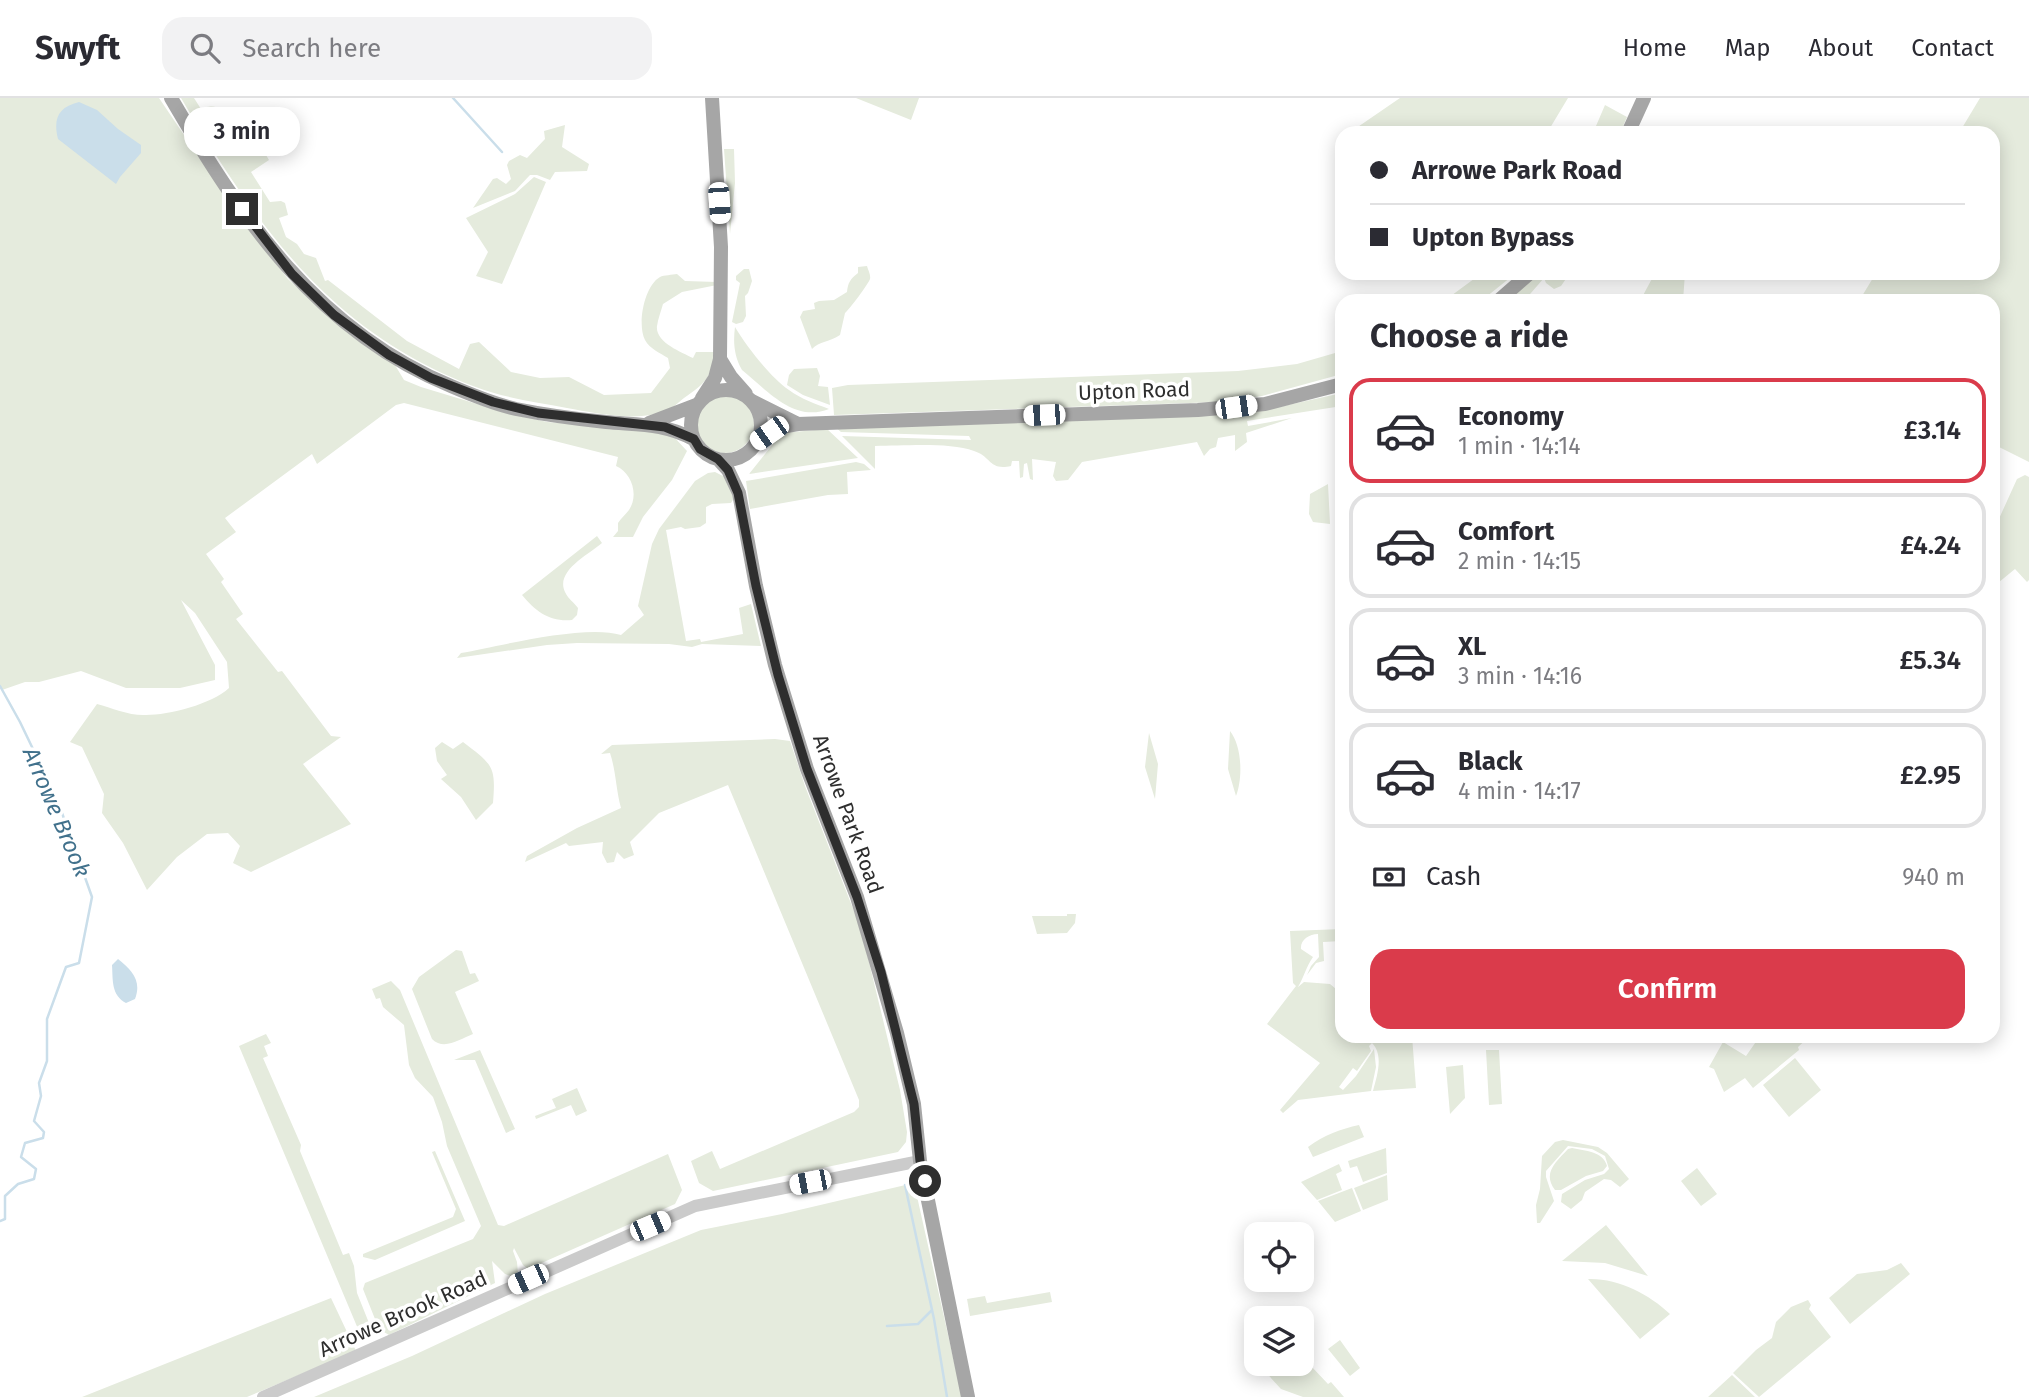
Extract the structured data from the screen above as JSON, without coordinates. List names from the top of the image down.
{
  "streets": {
    "main road": ["Upton Road", "Arrowe Park Road"],
    "street": ["Arrowe Brook Road"]
  },
  "crossings": [
    ["Upton Road", "Arrowe Park Road"],
    ["Arrowe Park Road", "Arrowe Brook Road"]
  ],
  "water": ["Arrowe Brook"],
  "page": {
    "header": "Swyft",
    "search": "Search here",
    "nav": [
      "Home",
      "Map",
      "About",
      "Contact"
    ],
    "bubble": "3 min",
    "banner": ["Arrowe Park Road", "Upton Bypass"],
    "heading": "Choose a ride",
    "list": [
      {
        "name": "Economy",
        "note": "1 min · 14:14",
        "value": "£3.14"
      },
      {
        "name": "Comfort",
        "note": "2 min · 14:15",
        "value": "£4.24"
      },
      {
        "name": "XL",
        "note": "3 min · 14:16",
        "value": "£5.34"
      },
      {
        "name": "Black",
        "note": "4 min · 14:17",
        "value": "£2.95"
      }
    ],
    "pay": ["Cash", "940 m"],
    "buttons": "Confirm"
  }
}
